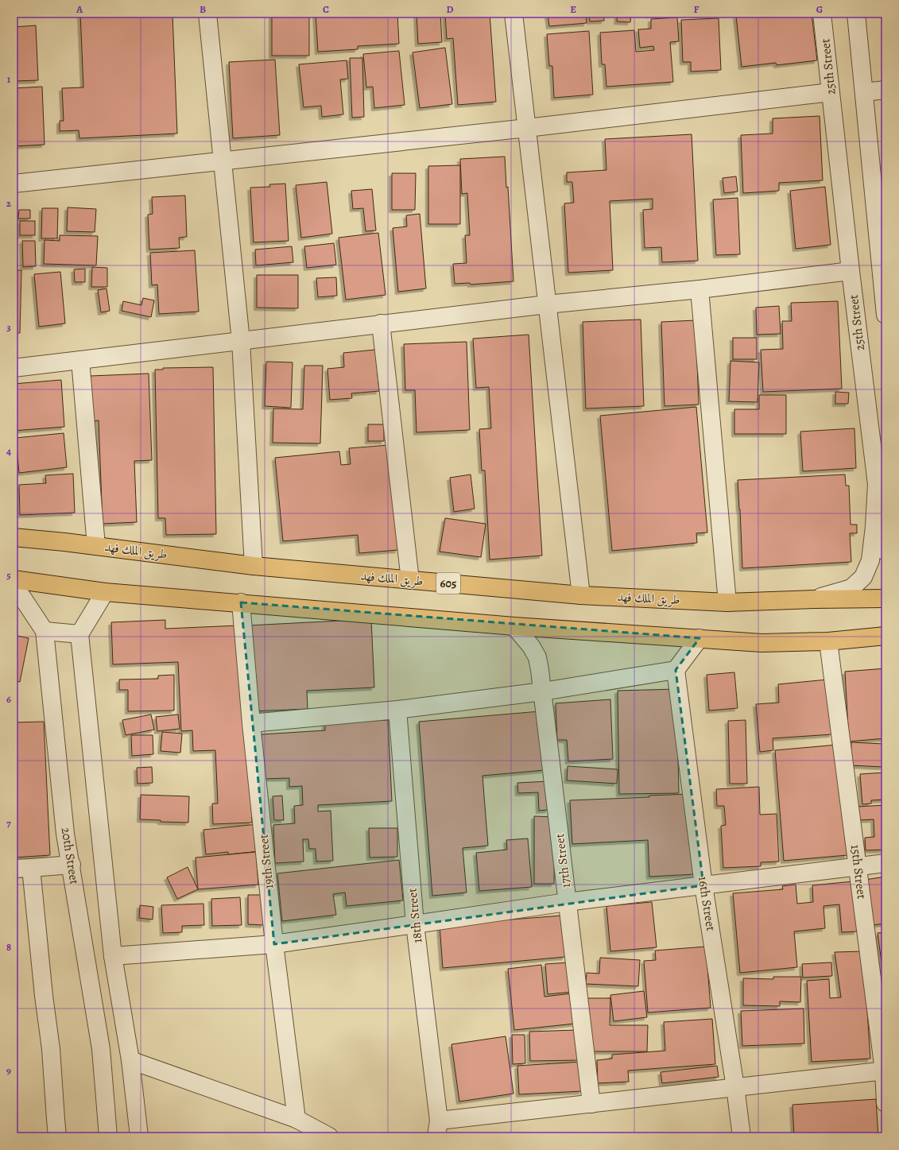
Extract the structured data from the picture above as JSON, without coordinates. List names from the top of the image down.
{
  "streets": {
    "highway": ["طريق الملك فهد", "605"],
    "street": [
      "25th Street",
      "20th Street",
      "17th Street",
      "19th Street",
      "15th Street",
      "16th Street",
      "18th Street"
    ]
  },
  "crossings": [
    ["25th Street", "طريق الملك فهد"]
  ],
  "grid": {
    "columns": [
      "A",
      "B",
      "C",
      "D",
      "E",
      "F",
      "G"
    ],
    "rows": [
      "1",
      "2",
      "3",
      "4",
      "5",
      "6",
      "7",
      "8",
      "9"
    ]
  }
}
